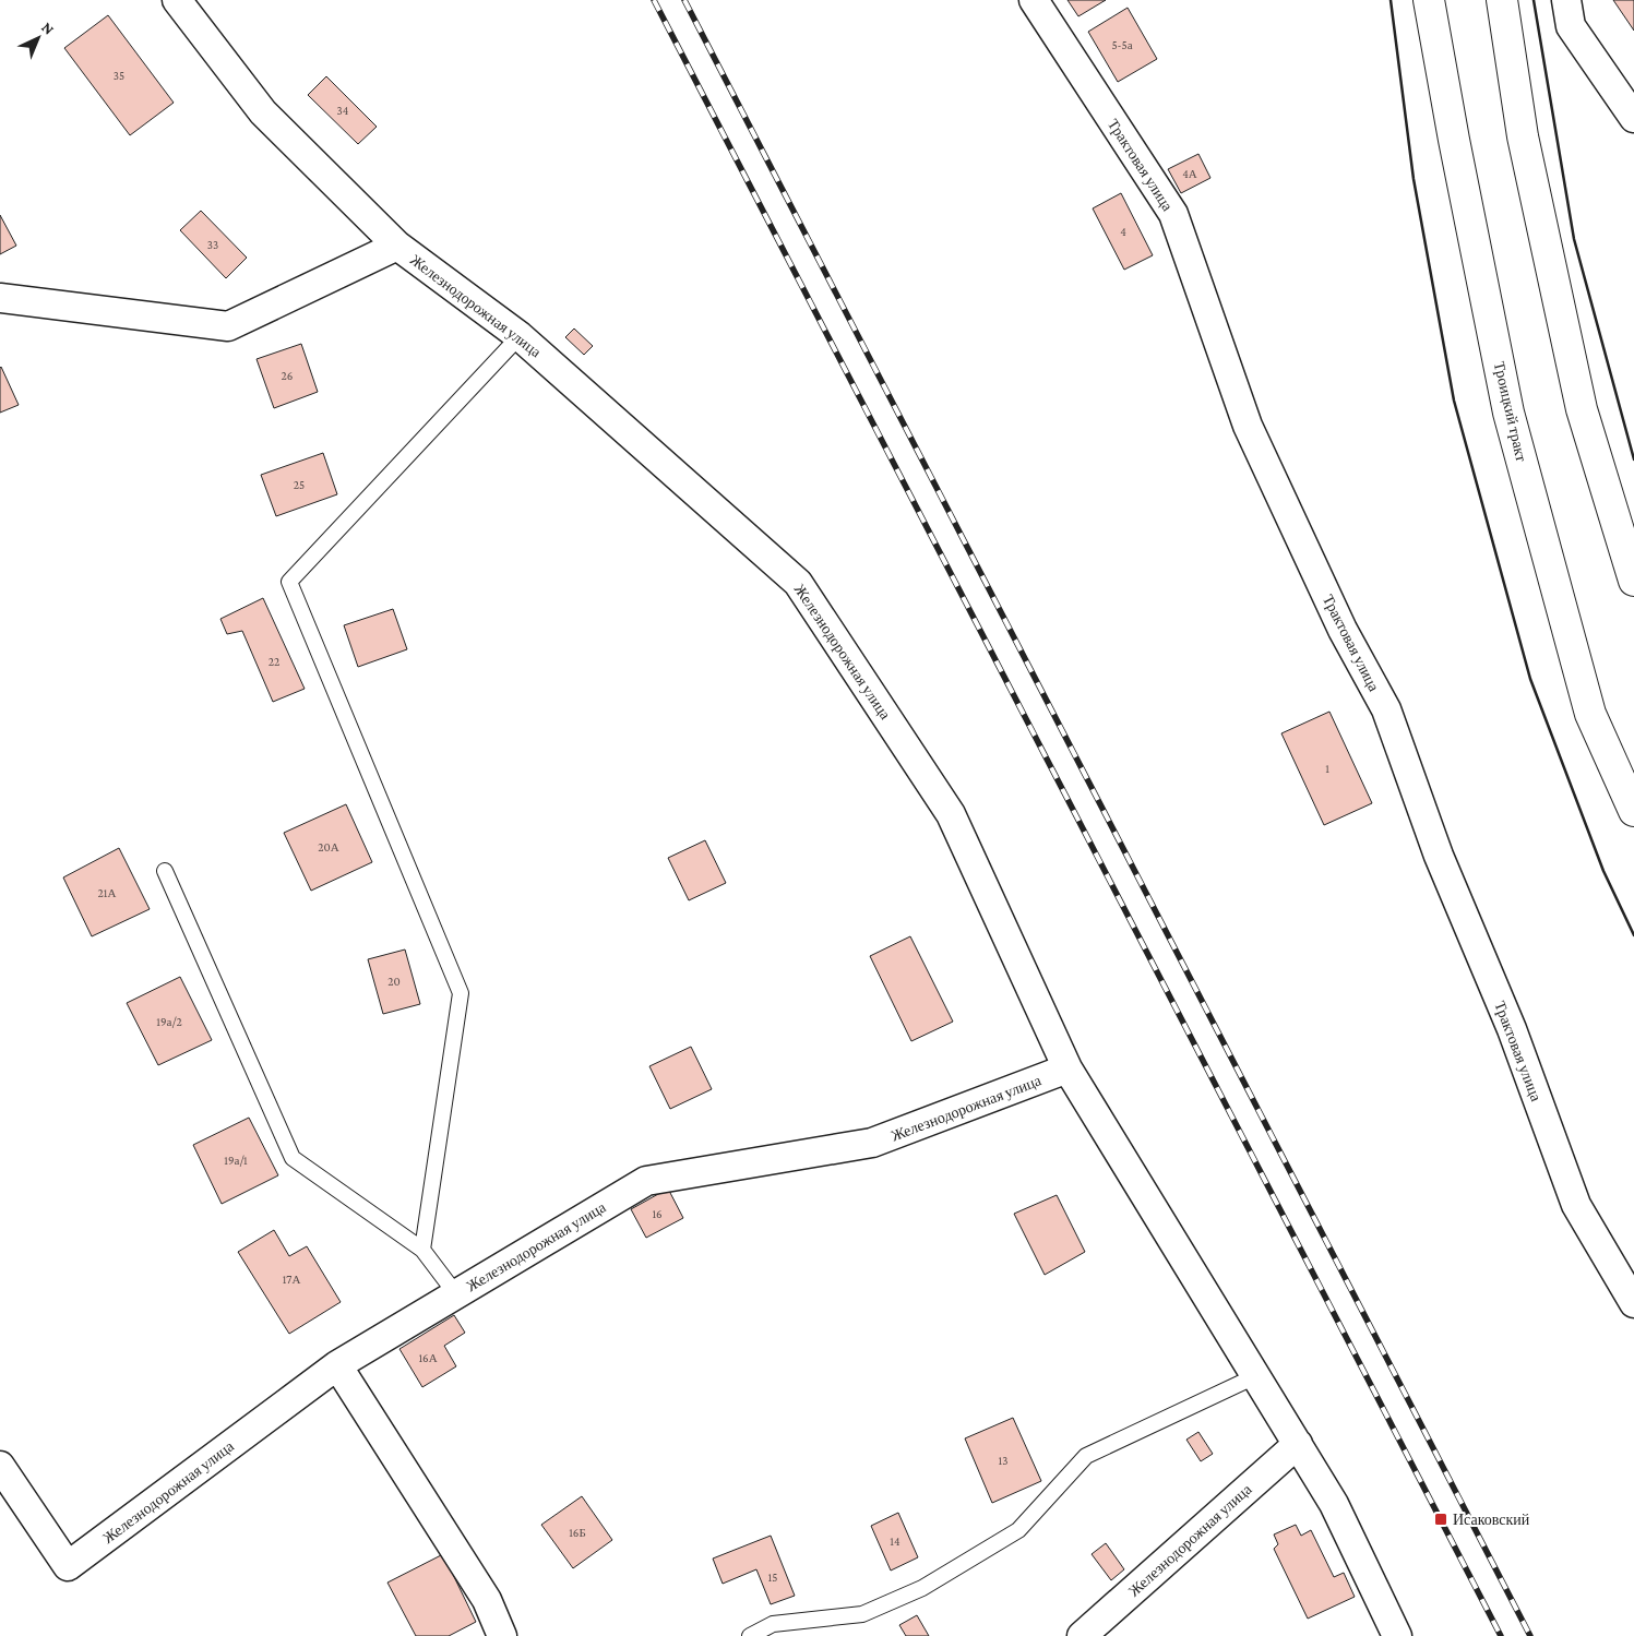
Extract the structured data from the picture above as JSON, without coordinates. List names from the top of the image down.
{
  "streets": {
    "main road": ["Троицкий тракт"],
    "street": ["Трактовая улица", "Железнодорожная улица"]
  },
  "places": {
    "transit": ["Исаковский"]
  },
  "house_numbers": [
    "5-5а",
    "35",
    "34",
    "4А",
    "4",
    "33",
    "26",
    "25",
    "22",
    "1",
    "20А",
    "21А",
    "20",
    "19а/2",
    "19а/1",
    "16",
    "17А",
    "16А",
    "13",
    "16Б",
    "14",
    "15"
  ],
  "north": "top right"
}
